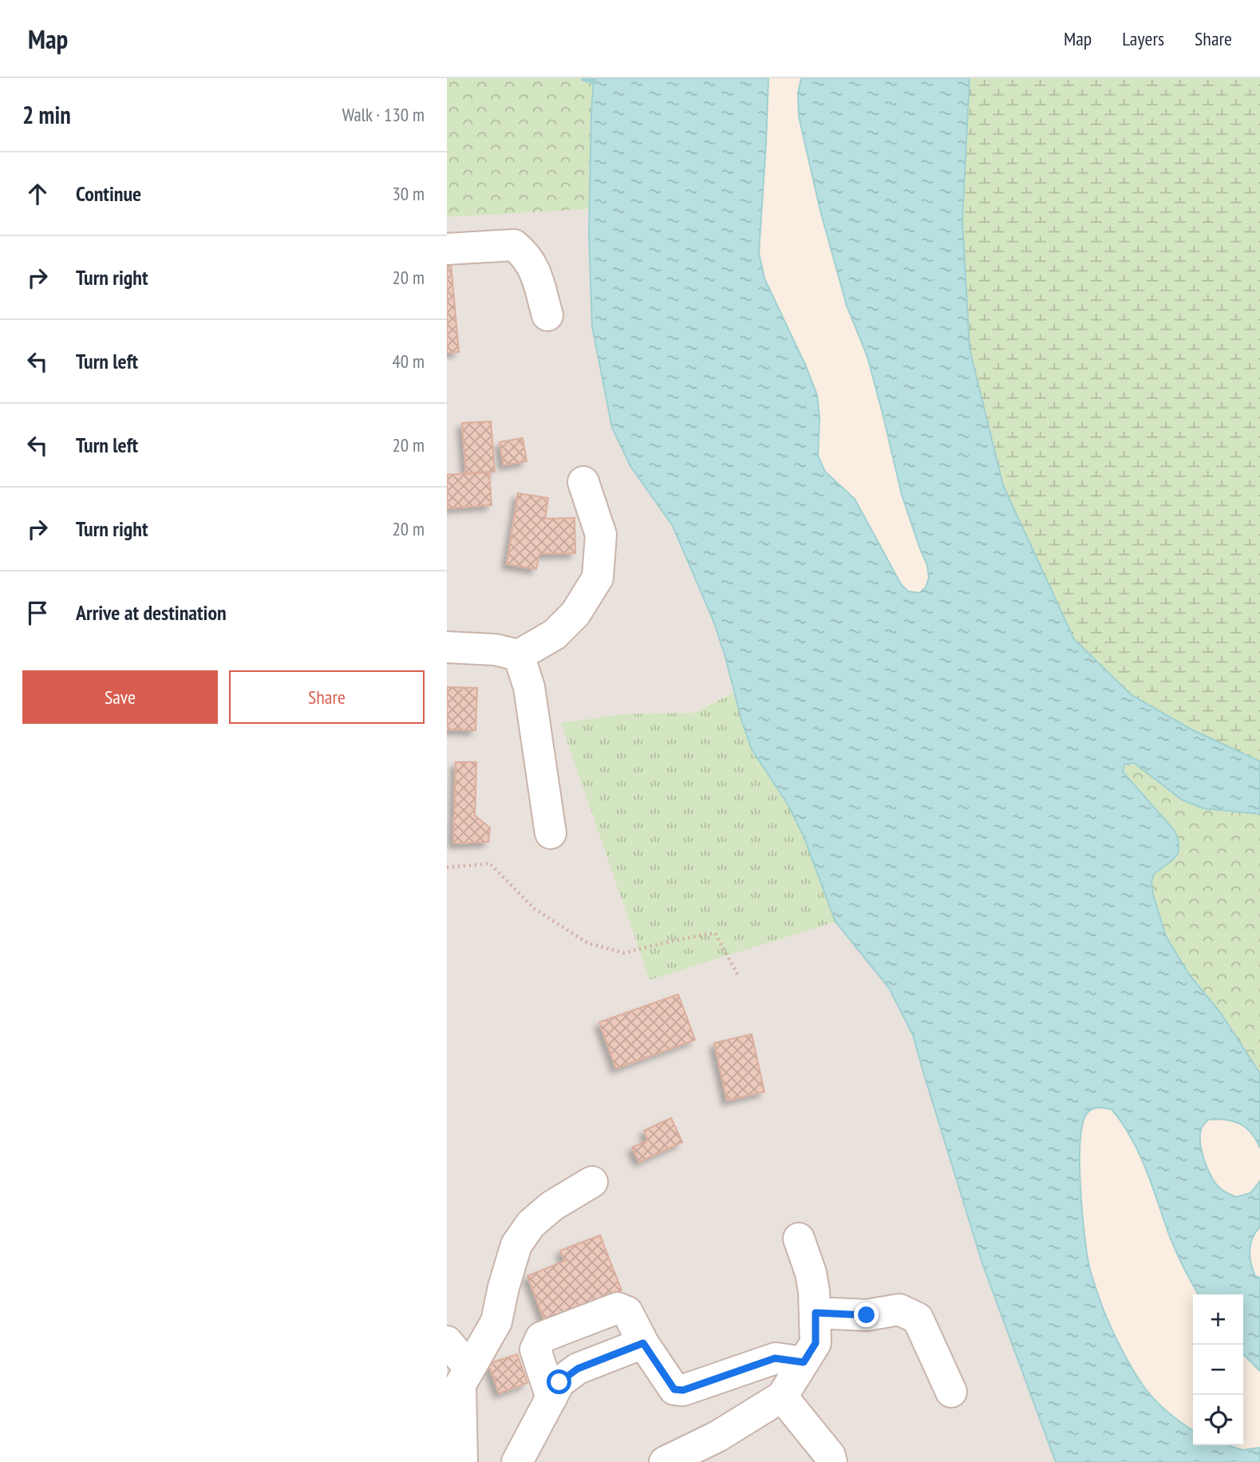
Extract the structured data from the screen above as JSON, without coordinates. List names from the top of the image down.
{
  "page": {
    "header": "Map",
    "nav": ["Map", "Layers", "Share"],
    "heading": ["2 min", "Walk · 130 m"],
    "list": [
      ["Continue", "30 m"],
      ["Turn right", "20 m"],
      ["Turn left", "40 m"],
      ["Turn left", "20 m"],
      ["Turn right", "20 m"],
      "Arrive at destination"
    ],
    "buttons": ["Save", "Share"],
    "map_buttons": ["+", "−"]
  }
}
